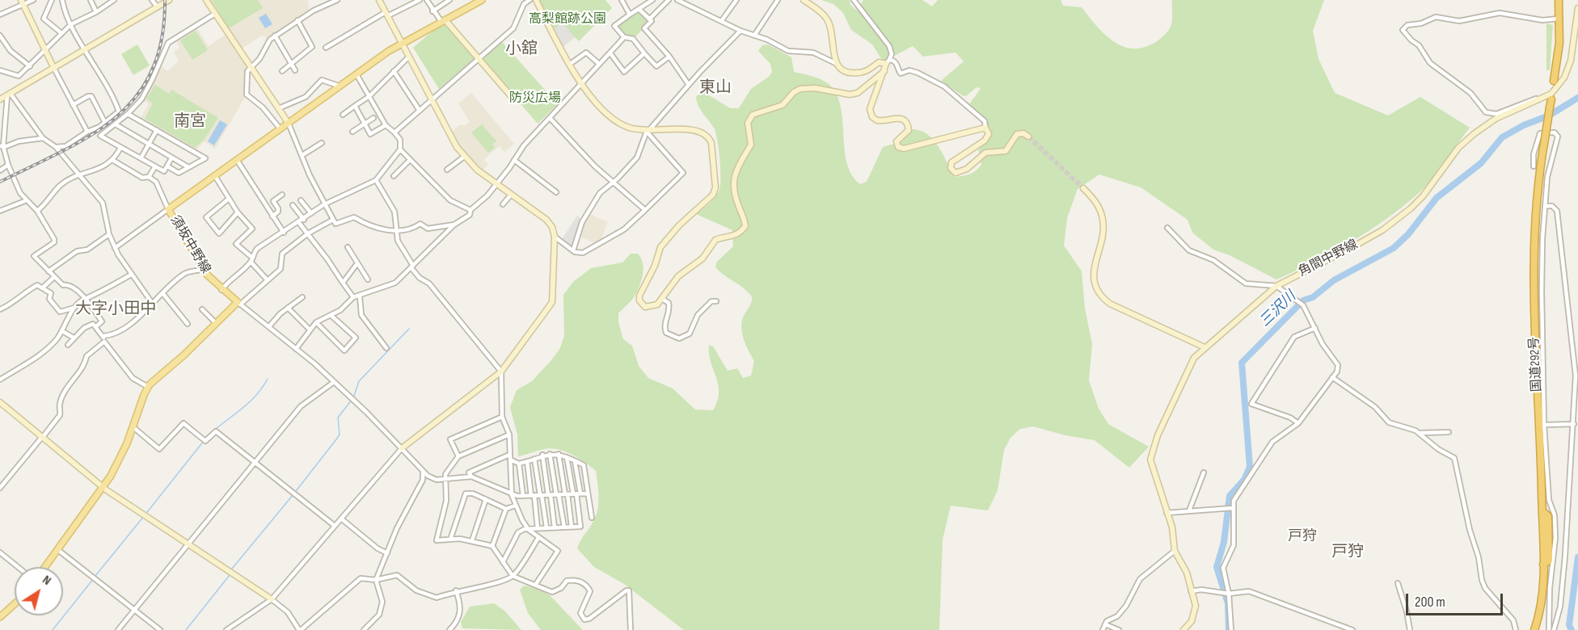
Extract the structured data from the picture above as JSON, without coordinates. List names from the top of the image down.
{
  "streets": {
    "highway": ["国道292号"],
    "main road": ["須坂中野線"],
    "street": ["角間中野線"]
  },
  "crossings": [
    ["角間中野線", "国道292号"]
  ],
  "districts": [
    "小舘",
    "東山",
    "南宮",
    "大字小田中",
    "戸狩",
    "戸狩"
  ],
  "water": ["三沢川"],
  "parks": ["高梨館跡公園", "防災広場"],
  "scale_bar": "200 m",
  "north": "top right"
}
